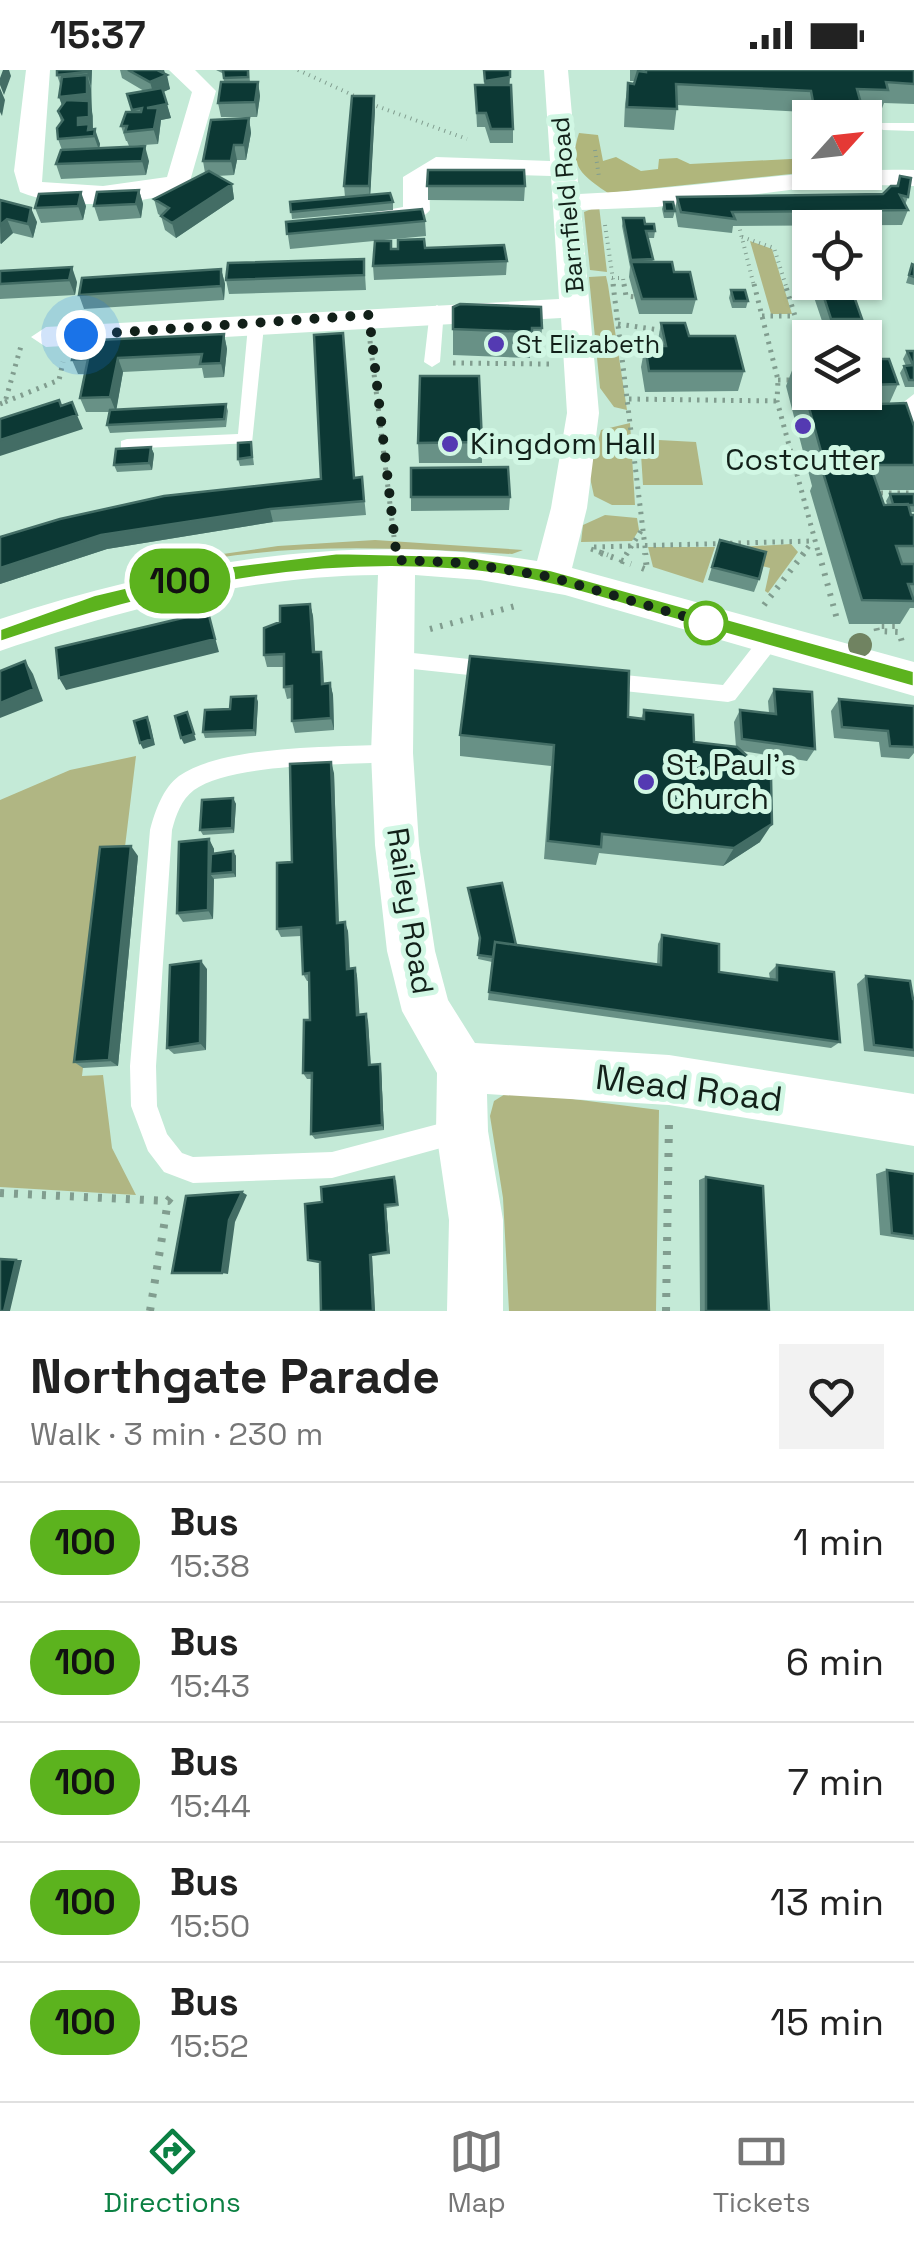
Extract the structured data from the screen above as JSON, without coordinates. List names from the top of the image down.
{
  "streets": {
    "street": ["Barnfield Road", "Railey Road", "Mead Road"]
  },
  "crossings": [
    ["Railey Road", "Mead Road"]
  ],
  "places": [
    "St Elizabeth",
    "Costcutter",
    "Kingdom Hall",
    "St. Paul's Church"
  ],
  "lines": ["bus line 100"],
  "north": "top right",
  "page": {
    "status": "15:37",
    "on_map": "100",
    "heading": ["Northgate Parade", "Walk · 3 min · 230 m"],
    "list": [
      {
        "mark": "100",
        "name": "Bus",
        "note": "15:38",
        "value": "1 min"
      },
      {
        "mark": "100",
        "name": "Bus",
        "note": "15:43",
        "value": "6 min"
      },
      {
        "mark": "100",
        "name": "Bus",
        "note": "15:44",
        "value": "7 min"
      },
      {
        "mark": "100",
        "name": "Bus",
        "note": "15:50",
        "value": "13 min"
      },
      {
        "mark": "100",
        "name": "Bus",
        "note": "15:52",
        "value": "15 min"
      }
    ],
    "tabs": ["Directions", "Map", "Tickets"]
  }
}
